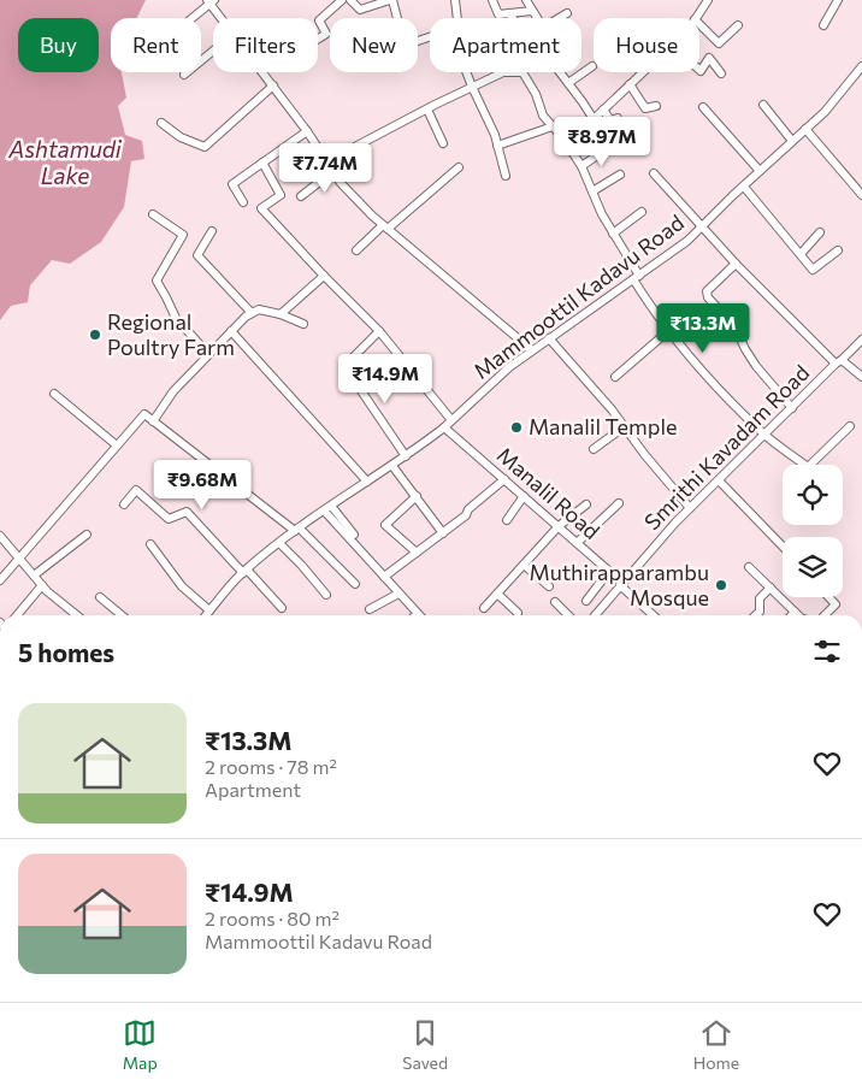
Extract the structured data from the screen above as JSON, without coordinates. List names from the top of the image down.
{
  "streets": {
    "street": ["Mammoottil Kadavu Road", "Smrithi Kavadam Road", "Manalil Road"]
  },
  "crossings": [
    ["Mammoottil Kadavu Road", "Manalil Road"],
    ["Smrithi Kavadam Road", "Manalil Road"]
  ],
  "water": ["Ashtamudi Lake"],
  "places": ["Regional Poultry Farm", "Manalil Temple", "Muthirapparambu Mosque"],
  "page": {
    "chip": [
      "Buy",
      "Rent",
      "Filters",
      "New",
      "Apartment",
      "House"
    ],
    "price": [
      "₹8.97M",
      "₹7.74M",
      "₹13.3M",
      "₹14.9M",
      "₹9.68M"
    ],
    "heading": "5 homes",
    "list": [
      {
        "name": "₹13.3M",
        "note": "2 rooms · 78 m² · Apartment"
      },
      {
        "name": "₹14.9M",
        "note": "2 rooms · 80 m² · Mammoottil Kadavu Road"
      }
    ],
    "tabs": ["Map", "Saved", "Home"]
  }
}
